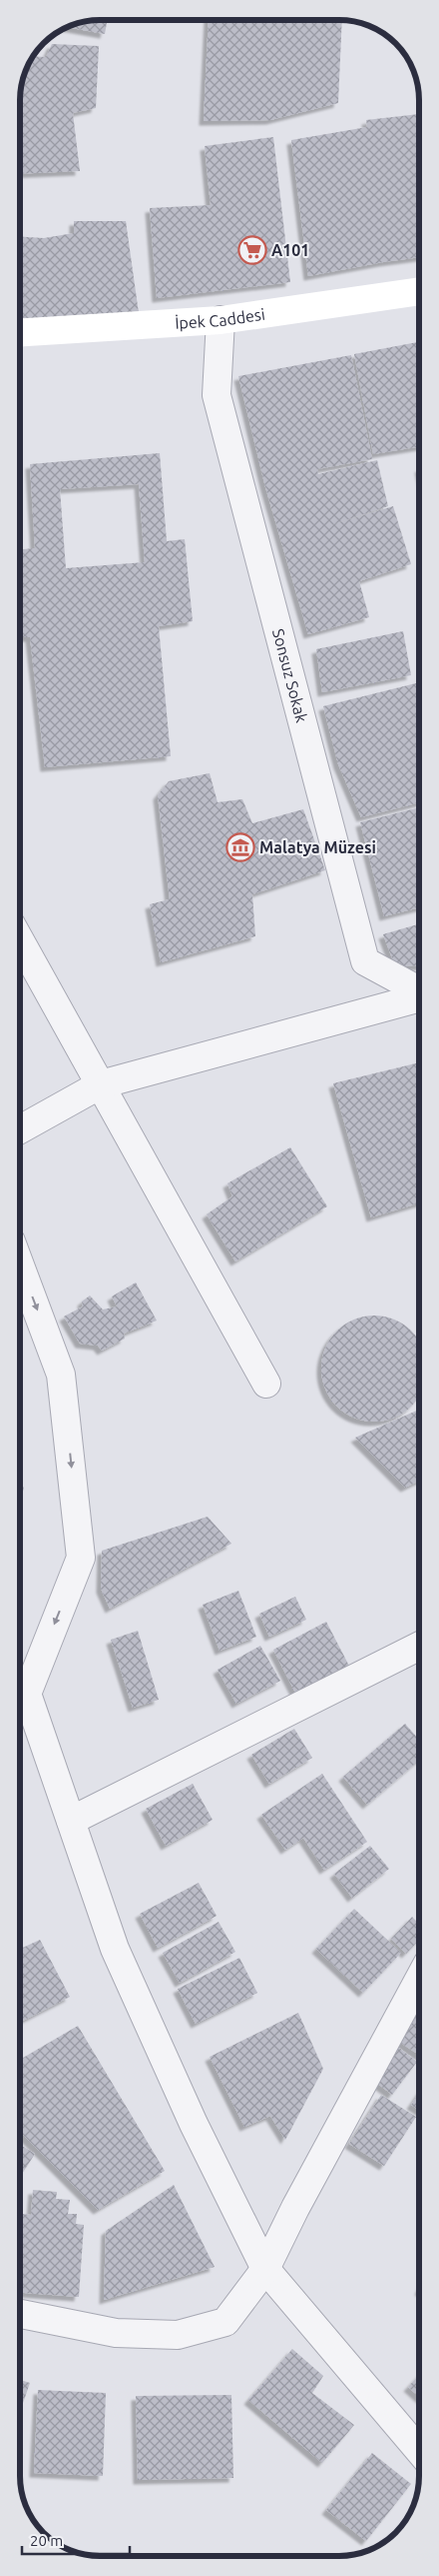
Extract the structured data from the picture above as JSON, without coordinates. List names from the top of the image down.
{
  "streets": {
    "main road": ["İpek Caddesi"],
    "street": ["Sonsuz Sokak"]
  },
  "crossings": [
    ["İpek Caddesi", "Sonsuz Sokak"]
  ],
  "places": {
    "supermarket": ["A101"],
    "museum": ["Malatya Müzesi"]
  },
  "scale_bar": "20 m"
}
